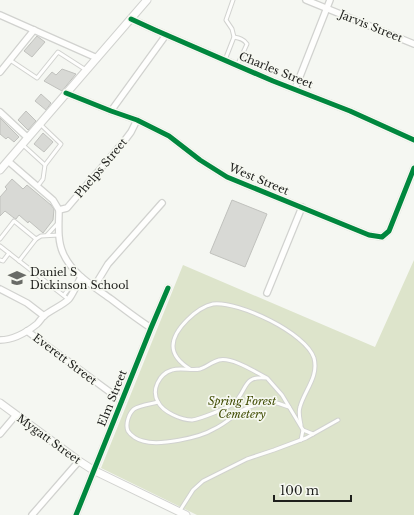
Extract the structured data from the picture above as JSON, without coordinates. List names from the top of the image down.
{
  "streets": {
    "street": [
      "Jarvis Street",
      "Charles Street",
      "Phelps Street",
      "West Street",
      "Everett Street",
      "Elm Street",
      "Mygatt Street"
    ]
  },
  "crossings": [
    ["Phelps Street", "West Street"],
    ["Everett Street", "Elm Street"],
    ["Elm Street", "Mygatt Street"]
  ],
  "parks": ["Spring Forest Cemetery"],
  "places": {
    "school or university": ["Daniel S Dickinson School"]
  },
  "scale_bar": "100 m"
}
